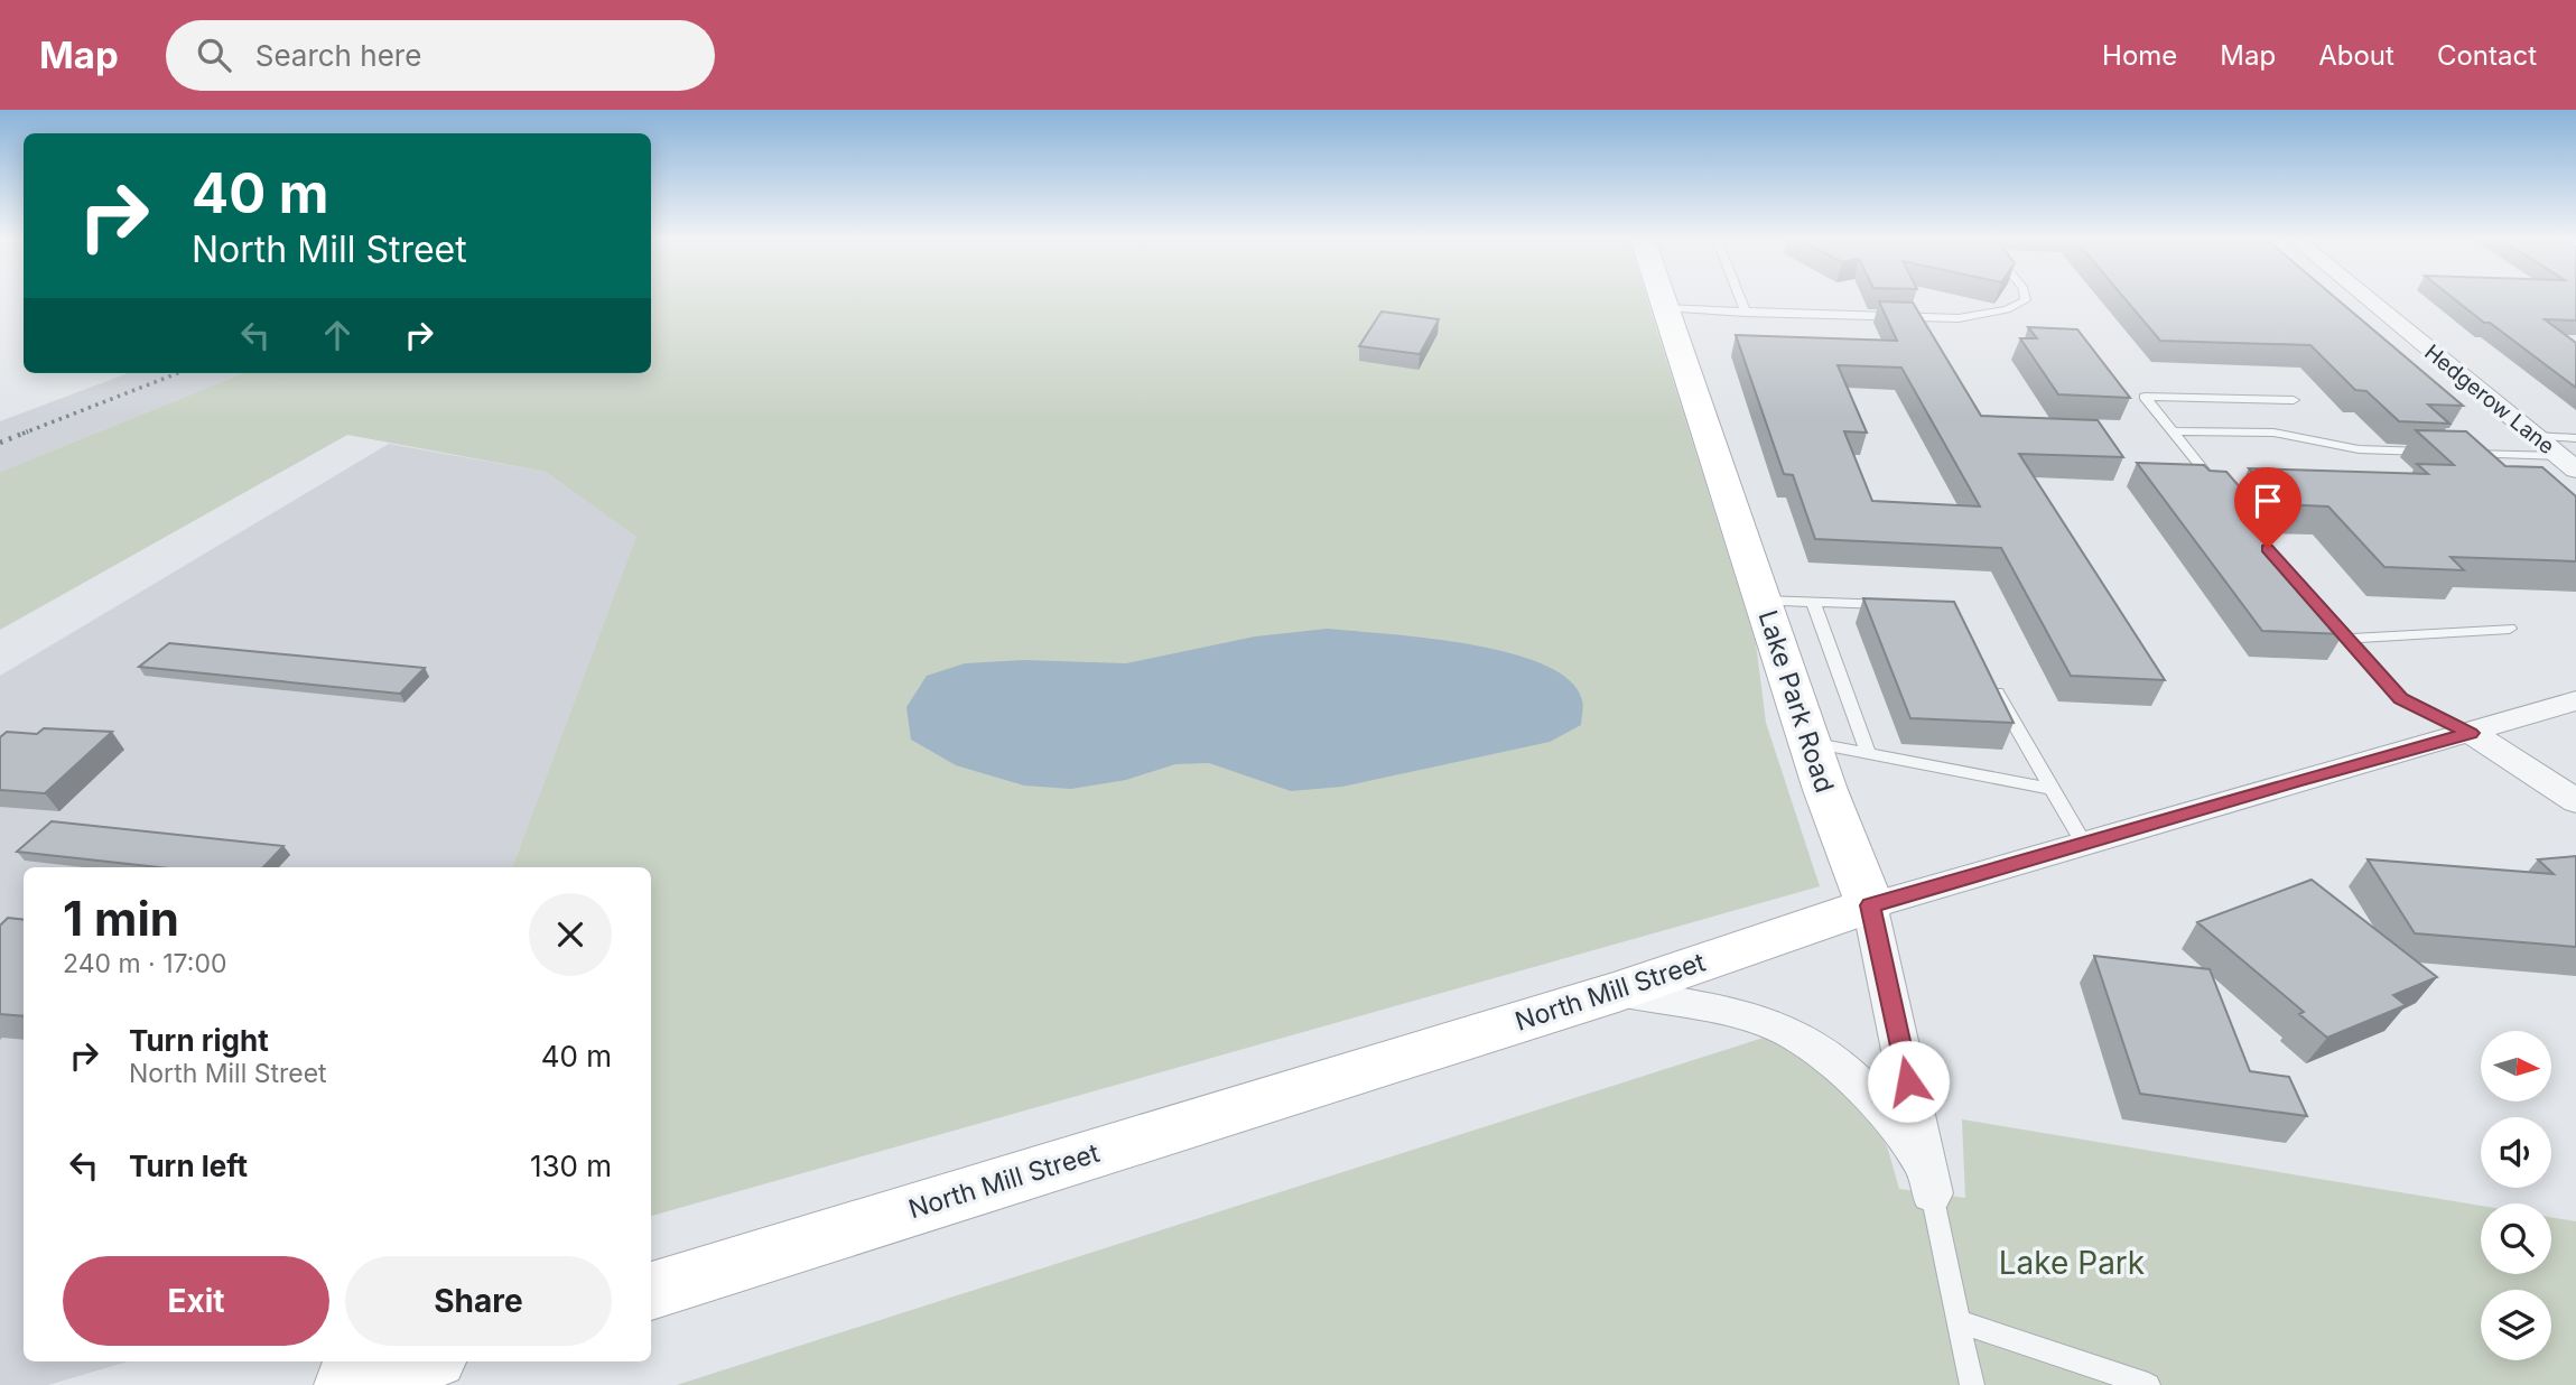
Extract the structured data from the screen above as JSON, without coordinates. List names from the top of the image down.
{
  "streets": {
    "main road": ["Lake Park Road", "North Mill Street"],
    "street": ["Hedgerow Lane"]
  },
  "crossings": [
    ["Lake Park Road", "North Mill Street"]
  ],
  "parks": ["Lake Park"],
  "north": "right",
  "page": {
    "header": "Map",
    "search": "Search here",
    "nav": [
      "Home",
      "Map",
      "About",
      "Contact"
    ],
    "turn": ["40 m", "North Mill Street"],
    "heading": ["1 min", "240 m · 17:00"],
    "list": [
      {
        "name": "Turn right",
        "note": "North Mill Street",
        "value": "40 m"
      },
      {
        "name": "Turn left",
        "value": "130 m"
      }
    ],
    "buttons": ["Exit", "Share"]
  }
}
